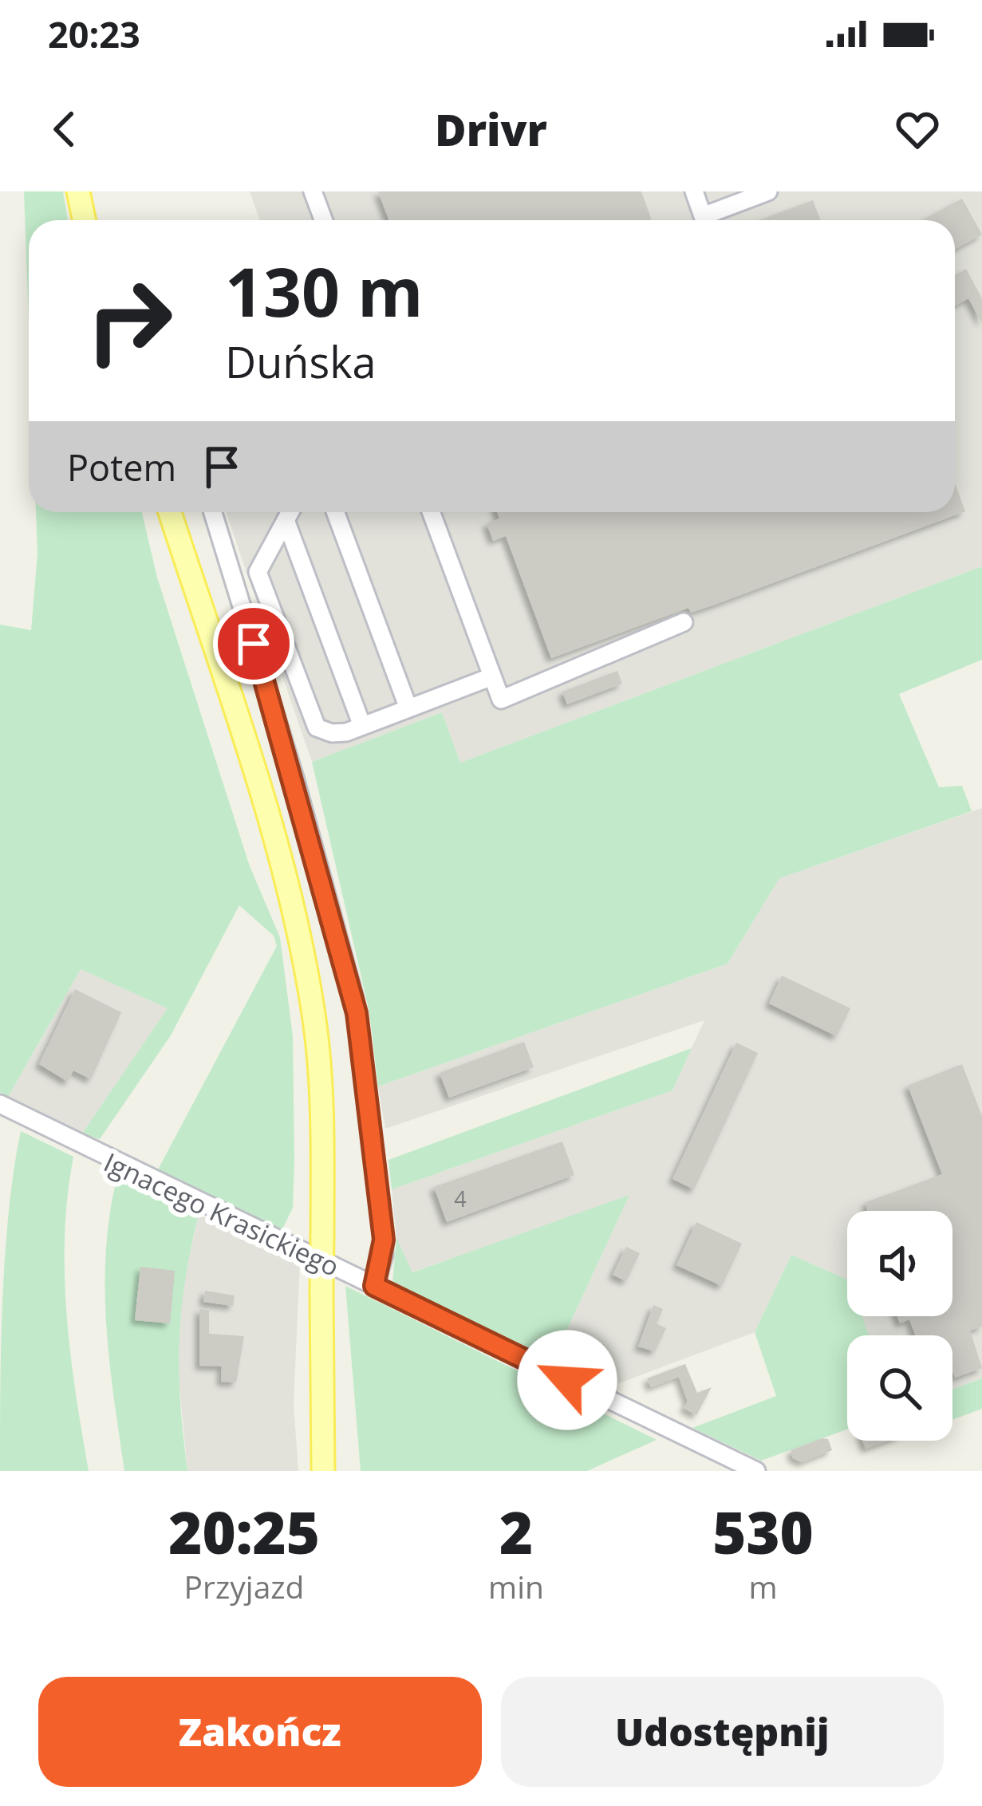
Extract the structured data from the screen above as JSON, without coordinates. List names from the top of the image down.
{
  "streets": {
    "street": ["Ignacego Krasickiego"]
  },
  "house_numbers": ["4"],
  "page": {
    "status": "20:23",
    "header": "Drivr",
    "turn": ["130 m", "Duńska"],
    "then": "Potem",
    "eta": [
      "20:25",
      "Przyjazd",
      "2",
      "min",
      "530",
      "m"
    ],
    "buttons": ["Zakończ", "Udostępnij"]
  }
}
